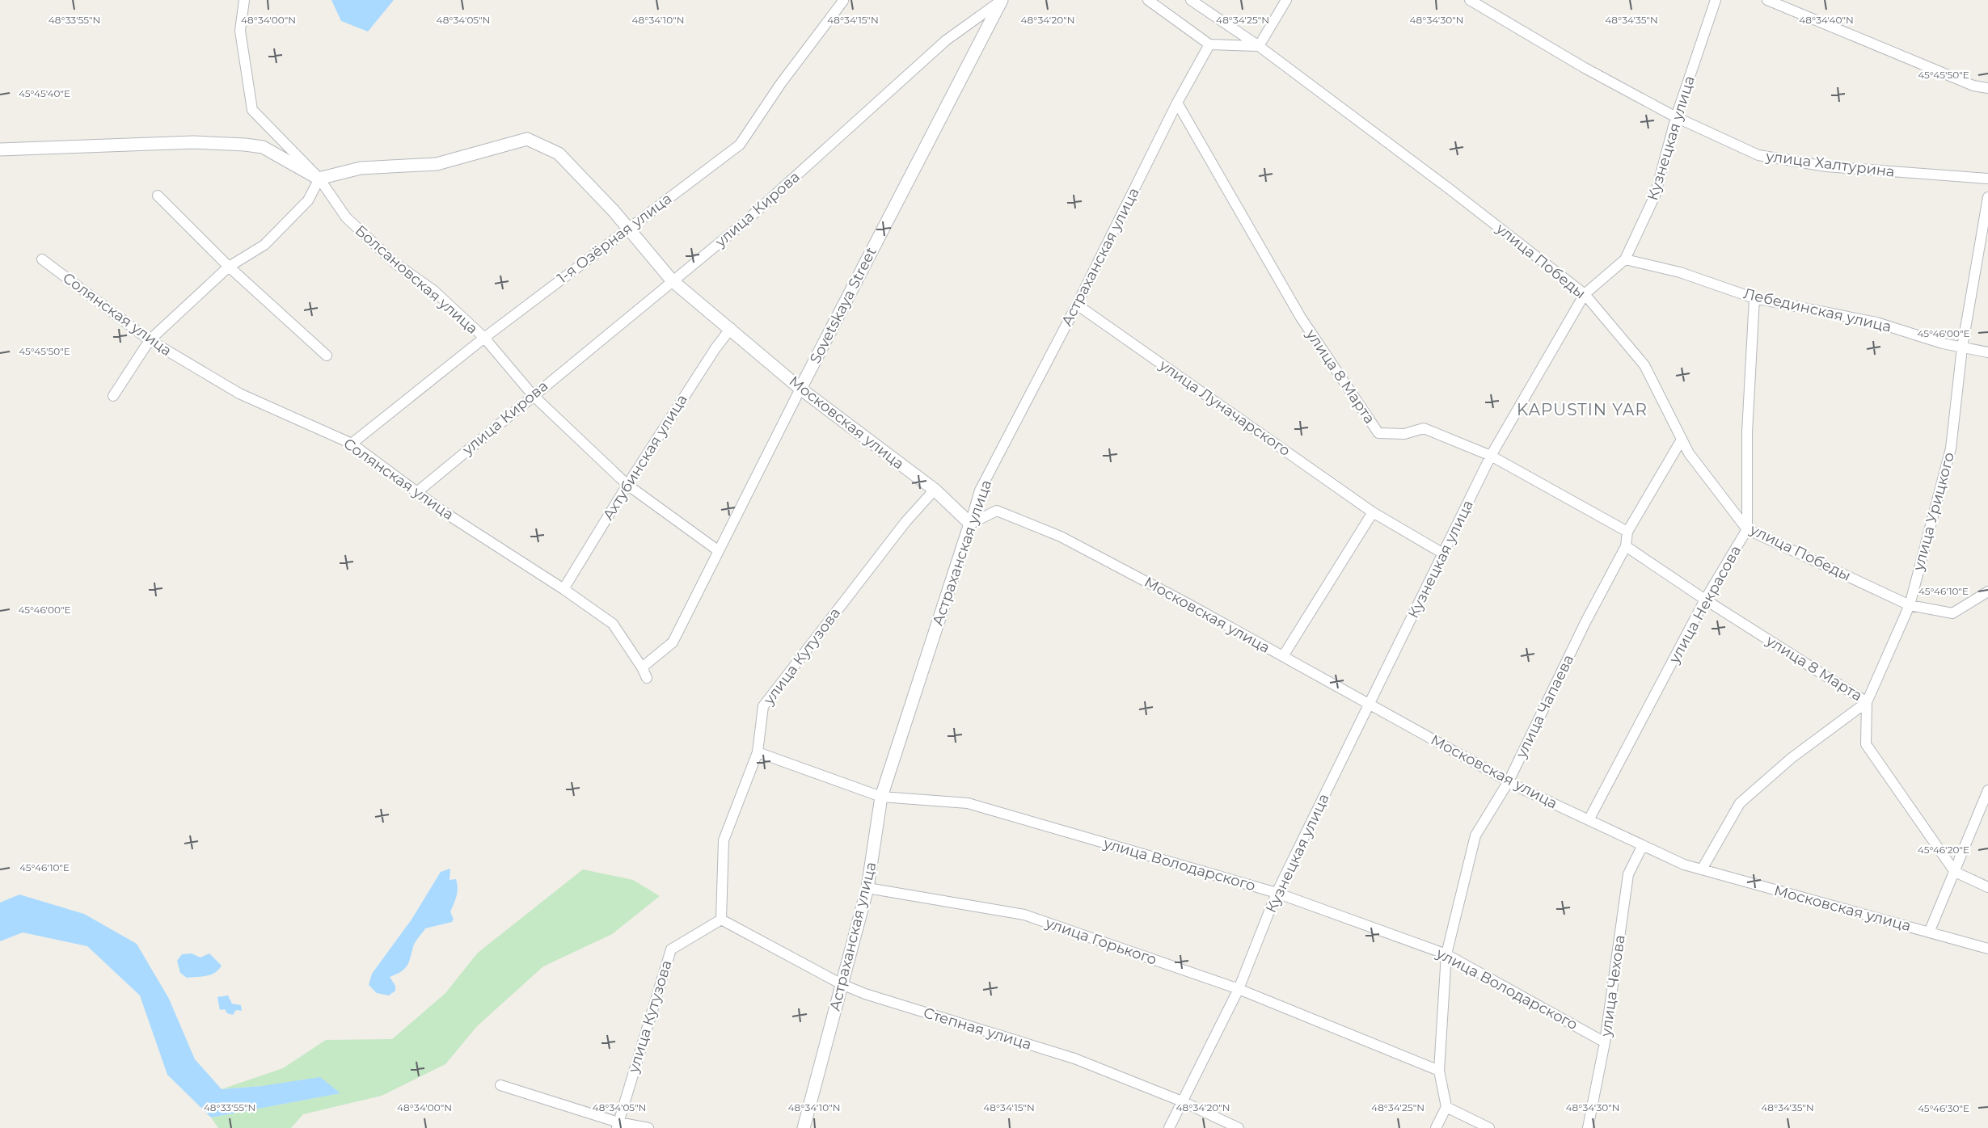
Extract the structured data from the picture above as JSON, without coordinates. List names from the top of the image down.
{
  "streets": {
    "street": [
      "Кузнецкая улица",
      "улица Халтурина",
      "улица Кирова",
      "1-я Озёрная улица",
      "Астраханская улица",
      "улица Победы",
      "Болсановская улица",
      "Sovetskaya Street",
      "Лебединская улица",
      "Солянская улица",
      "улица 8 Марта",
      "улица Луначарского",
      "Московская улица",
      "Ахтубинская улица",
      "улица Урицкого",
      "улица Некрасова",
      "улица Кутузова",
      "улица Чапаева",
      "улица Володарского",
      "улица Горького",
      "улица Чехова",
      "Степная улица"
    ]
  },
  "crossings": [
    ["Кузнецкая улица", "улица Халтурина"],
    ["Кузнецкая улица", "улица Победы"],
    ["Кузнецкая улица", "Лебединская улица"],
    ["Кузнецкая улица", "улица 8 Марта"],
    ["Кузнецкая улица", "улица Луначарского"],
    ["Кузнецкая улица", "Московская улица"],
    ["Кузнецкая улица", "улица Володарского"],
    ["Кузнецкая улица", "улица Горького"],
    ["Кузнецкая улица", "Степная улица"],
    ["улица Кирова", "Болсановская улица"],
    ["улица Кирова", "Sovetskaya Street"],
    ["улица Кирова", "Солянская улица"],
    ["улица Кирова", "Московская улица"],
    ["1-я Озёрная улица", "Болсановская улица"],
    ["1-я Озёрная улица", "Солянская улица"],
    ["1-я Озёрная улица", "Московская улица"],
    ["Астраханская улица", "улица 8 Марта"],
    ["Астраханская улица", "улица Луначарского"],
    ["Астраханская улица", "Московская улица"],
    ["Астраханская улица", "улица Володарского"],
    ["Астраханская улица", "улица Горького"],
    ["Астраханская улица", "Степная улица"],
    ["улица Победы", "улица Урицкого"],
    ["улица Победы", "улица Некрасова"],
    ["улица Победы", "улица Чапаева"],
    ["Болсановская улица", "Sovetskaya Street"],
    ["Болсановская улица", "Московская улица"],
    ["Болсановская улица", "Ахтубинская улица"],
    ["Sovetskaya Street", "Солянская улица"],
    ["Sovetskaya Street", "Московская улица"],
    ["Лебединская улица", "улица Урицкого"],
    ["Лебединская улица", "улица Некрасова"],
    ["Солянская улица", "Ахтубинская улица"],
    ["улица 8 Марта", "улица Урицкого"],
    ["улица 8 Марта", "улица Некрасова"],
    ["улица 8 Марта", "улица Чапаева"],
    ["Московская улица", "Ахтубинская улица"],
    ["Московская улица", "улица Урицкого"],
    ["Московская улица", "улица Некрасова"],
    ["Московская улица", "улица Кутузова"],
    ["Московская улица", "улица Чапаева"],
    ["Московская улица", "улица Чехова"],
    ["улица Кутузова", "улица Володарского"],
    ["улица Кутузова", "Степная улица"],
    ["улица Чапаева", "улица Володарского"],
    ["улица Чапаева", "улица Горького"],
    ["улица Володарского", "улица Чехова"]
  ],
  "districts": ["KAPUSTIN YAR"],
  "coordinates": [
    "48°33'55\"N",
    "48°34'00\"N",
    "48°34'05\"N",
    "48°34'10\"N",
    "48°34'15\"N",
    "48°34'20\"N",
    "48°34'25\"N",
    "48°34'30\"N",
    "48°34'35\"N",
    "48°34'40\"N",
    "45°45'50\"E",
    "45°45'40\"E",
    "45°46'00\"E",
    "45°46'10\"E",
    "45°46'20\"E",
    "45°46'30\"E"
  ]
}
